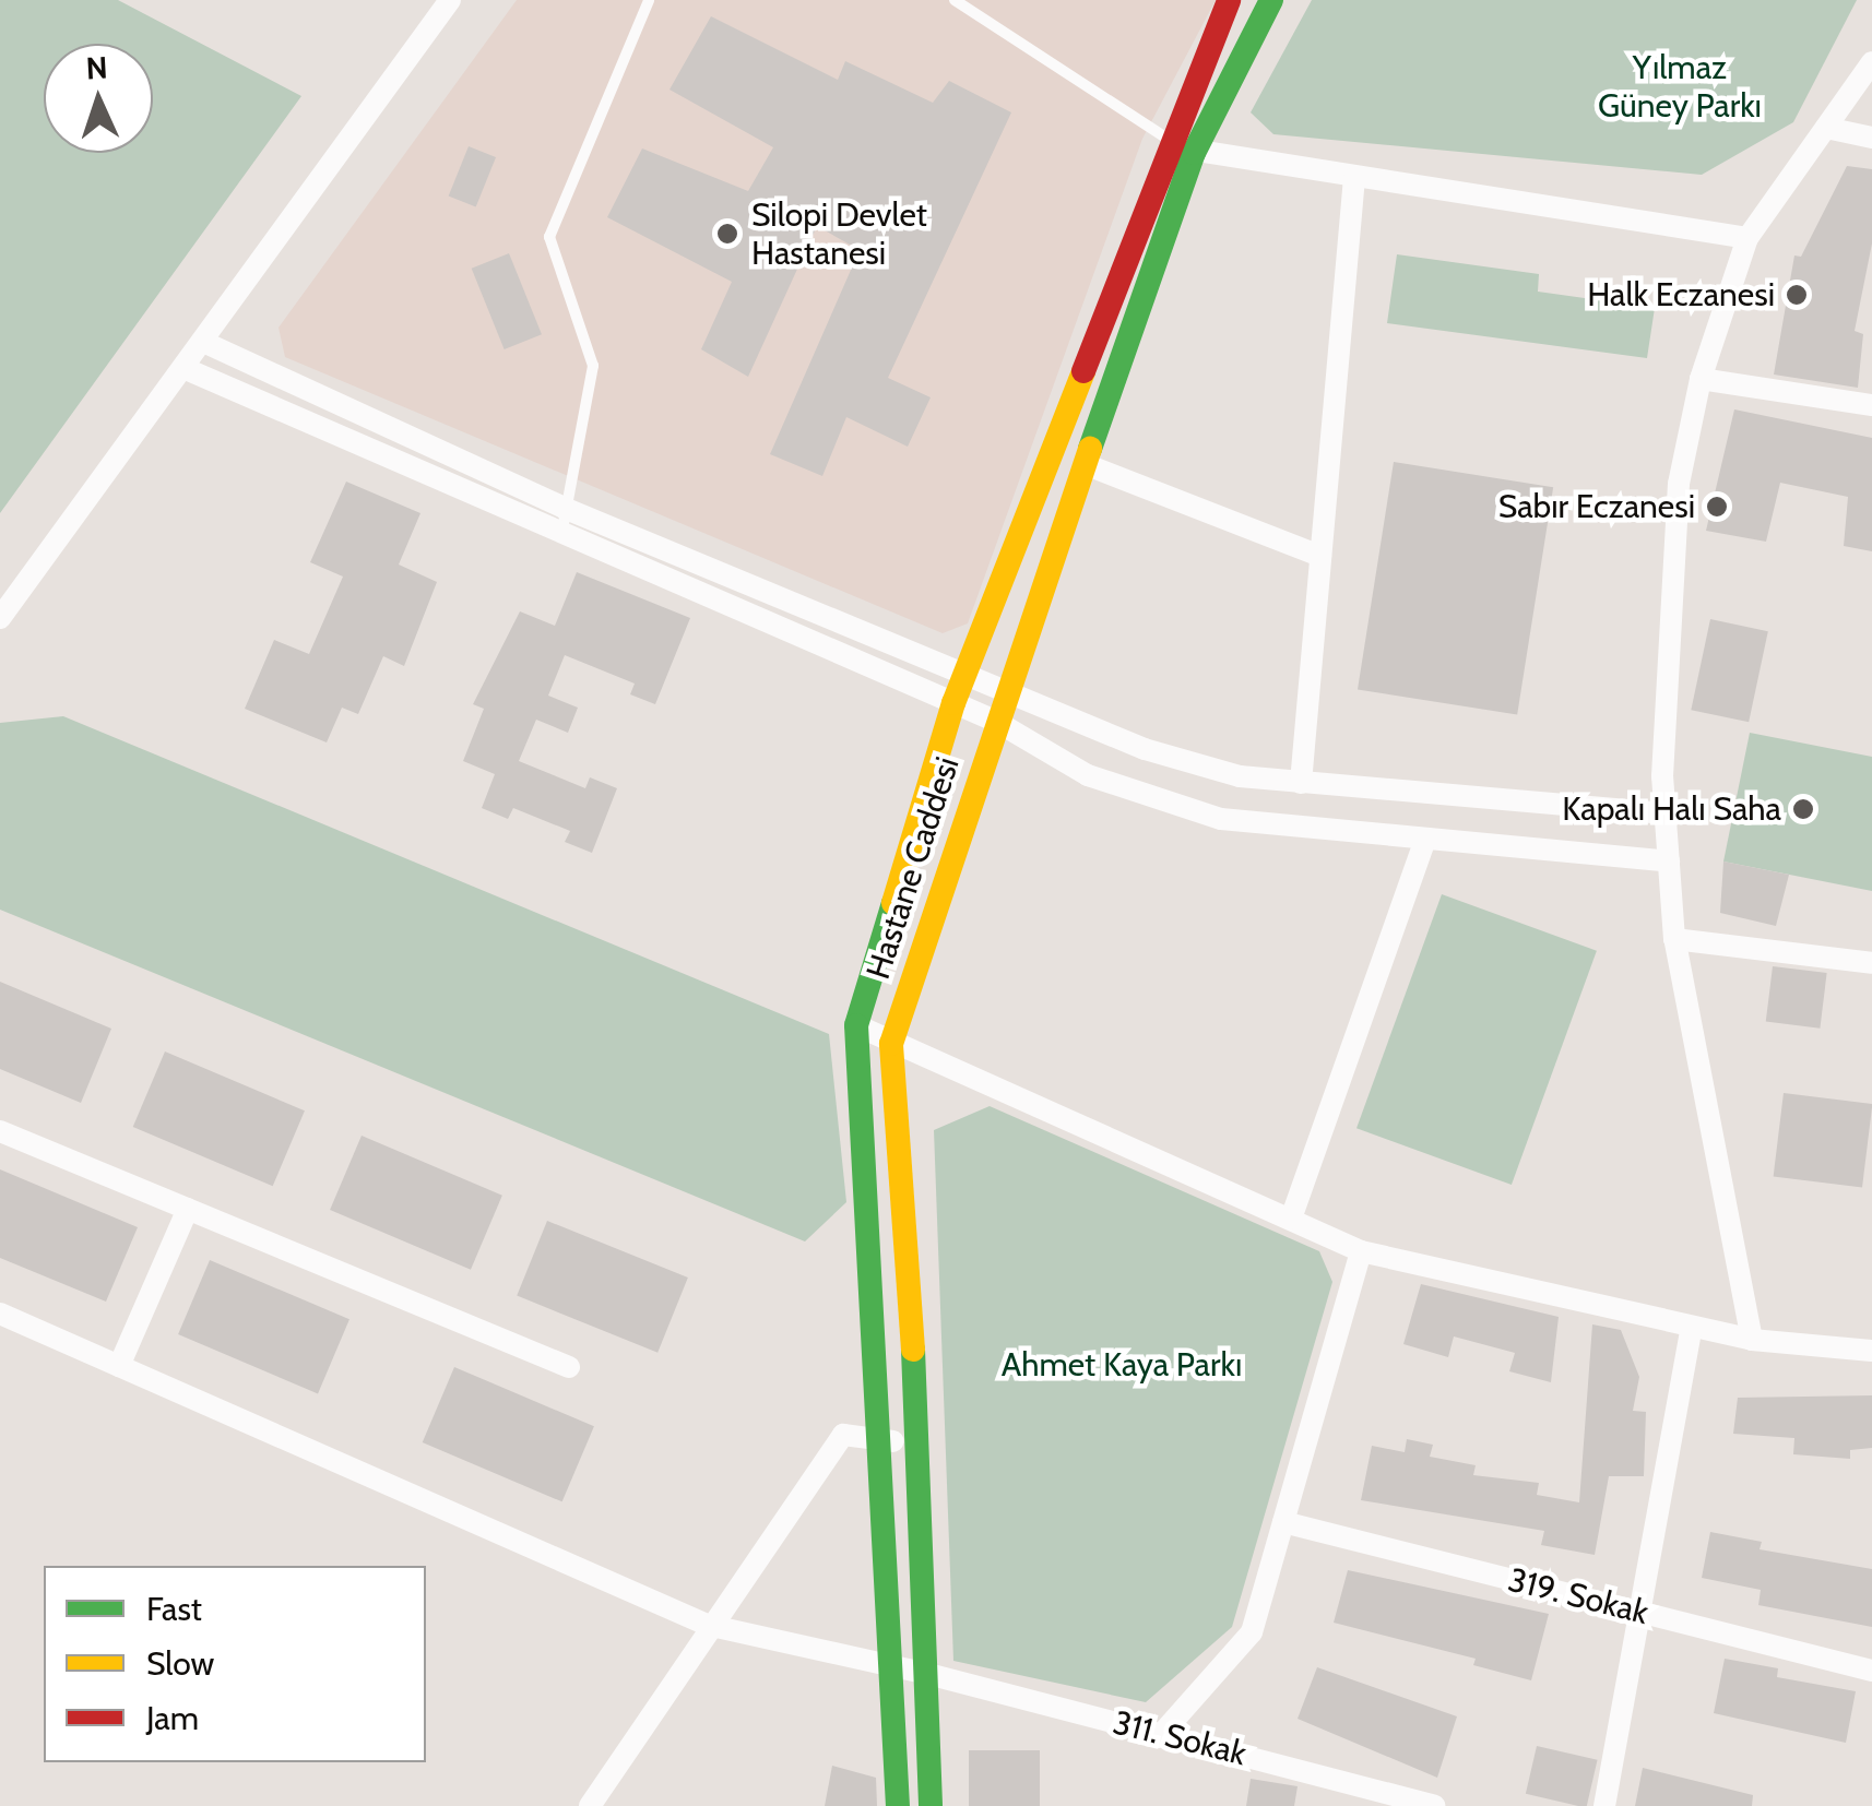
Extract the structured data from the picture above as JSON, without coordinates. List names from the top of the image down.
{
  "streets": {
    "main road": ["Hastane Caddesi"],
    "street": ["319. Sokak", "311. Sokak"]
  },
  "crossings": [
    ["Hastane Caddesi", "311. Sokak"]
  ],
  "parks": ["Yılmaz Güney Parkı", "Ahmet Kaya Parkı"],
  "places": [
    "Silopi Devlet Hastanesi",
    "Halk Eczanesi",
    "Sabır Eczanesi",
    "Kapalı Halı Saha"
  ],
  "legend": ["Fast", "Slow", "Jam"],
  "north": "top"
}
